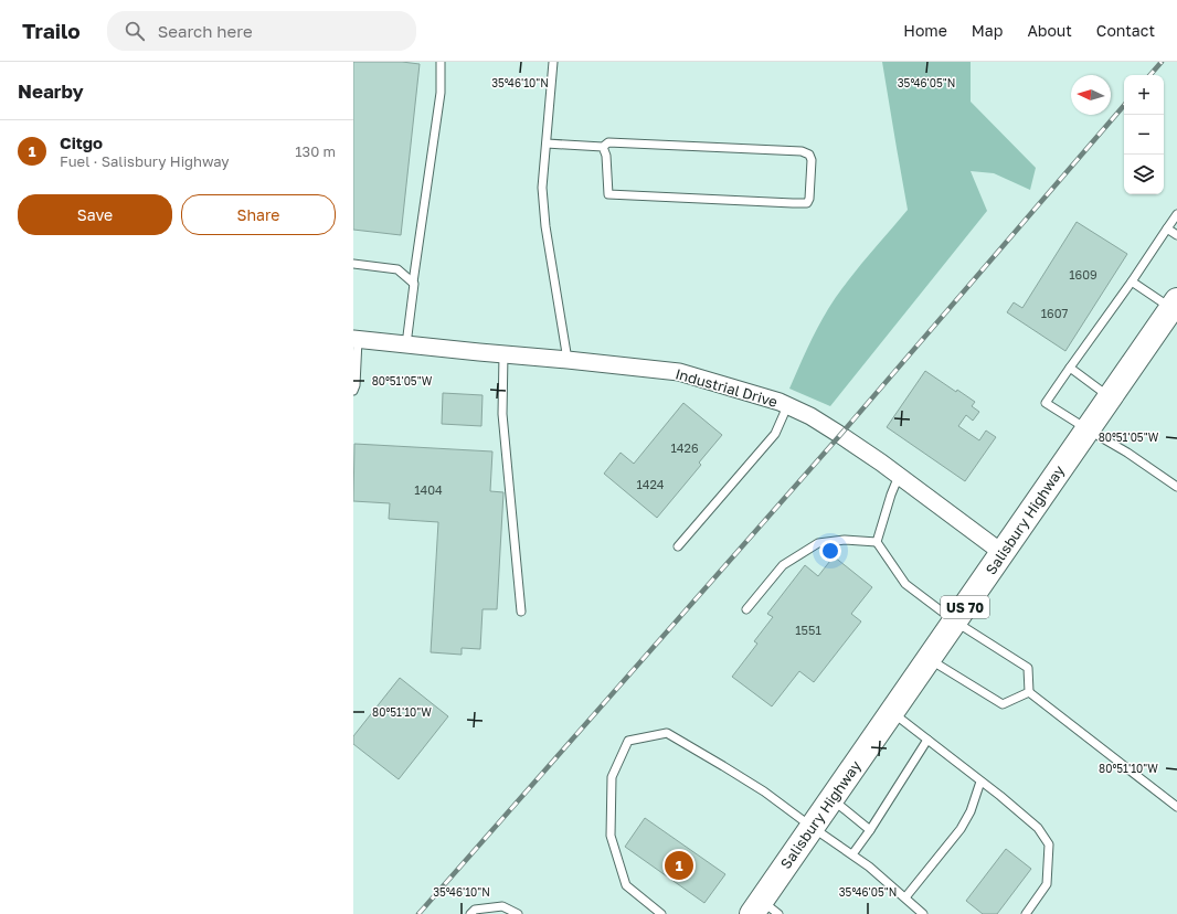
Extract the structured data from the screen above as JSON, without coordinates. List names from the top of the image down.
{
  "streets": {
    "highway": ["Salisbury Highway", "US 70"],
    "street": ["Industrial Drive"]
  },
  "crossings": [
    ["Industrial Drive", "Salisbury Highway"]
  ],
  "house_numbers": [
    "1609",
    "1607",
    "1426",
    "1424",
    "1404",
    "1551"
  ],
  "north": "left",
  "page": {
    "header": "Trailo",
    "search": "Search here",
    "nav": [
      "Home",
      "Map",
      "About",
      "Contact"
    ],
    "heading": "Nearby",
    "map_buttons": ["+", "−"],
    "list": [
      {
        "mark": "1",
        "name": "Citgo",
        "note": "Fuel · Salisbury Highway",
        "value": "130 m"
      }
    ],
    "buttons": ["Save", "Share"],
    "pins": "1"
  },
  "coordinates": [
    "35°46'10\"N",
    "35°46'05\"N",
    "80°51'05\"W",
    "80°51'10\"W"
  ]
}
